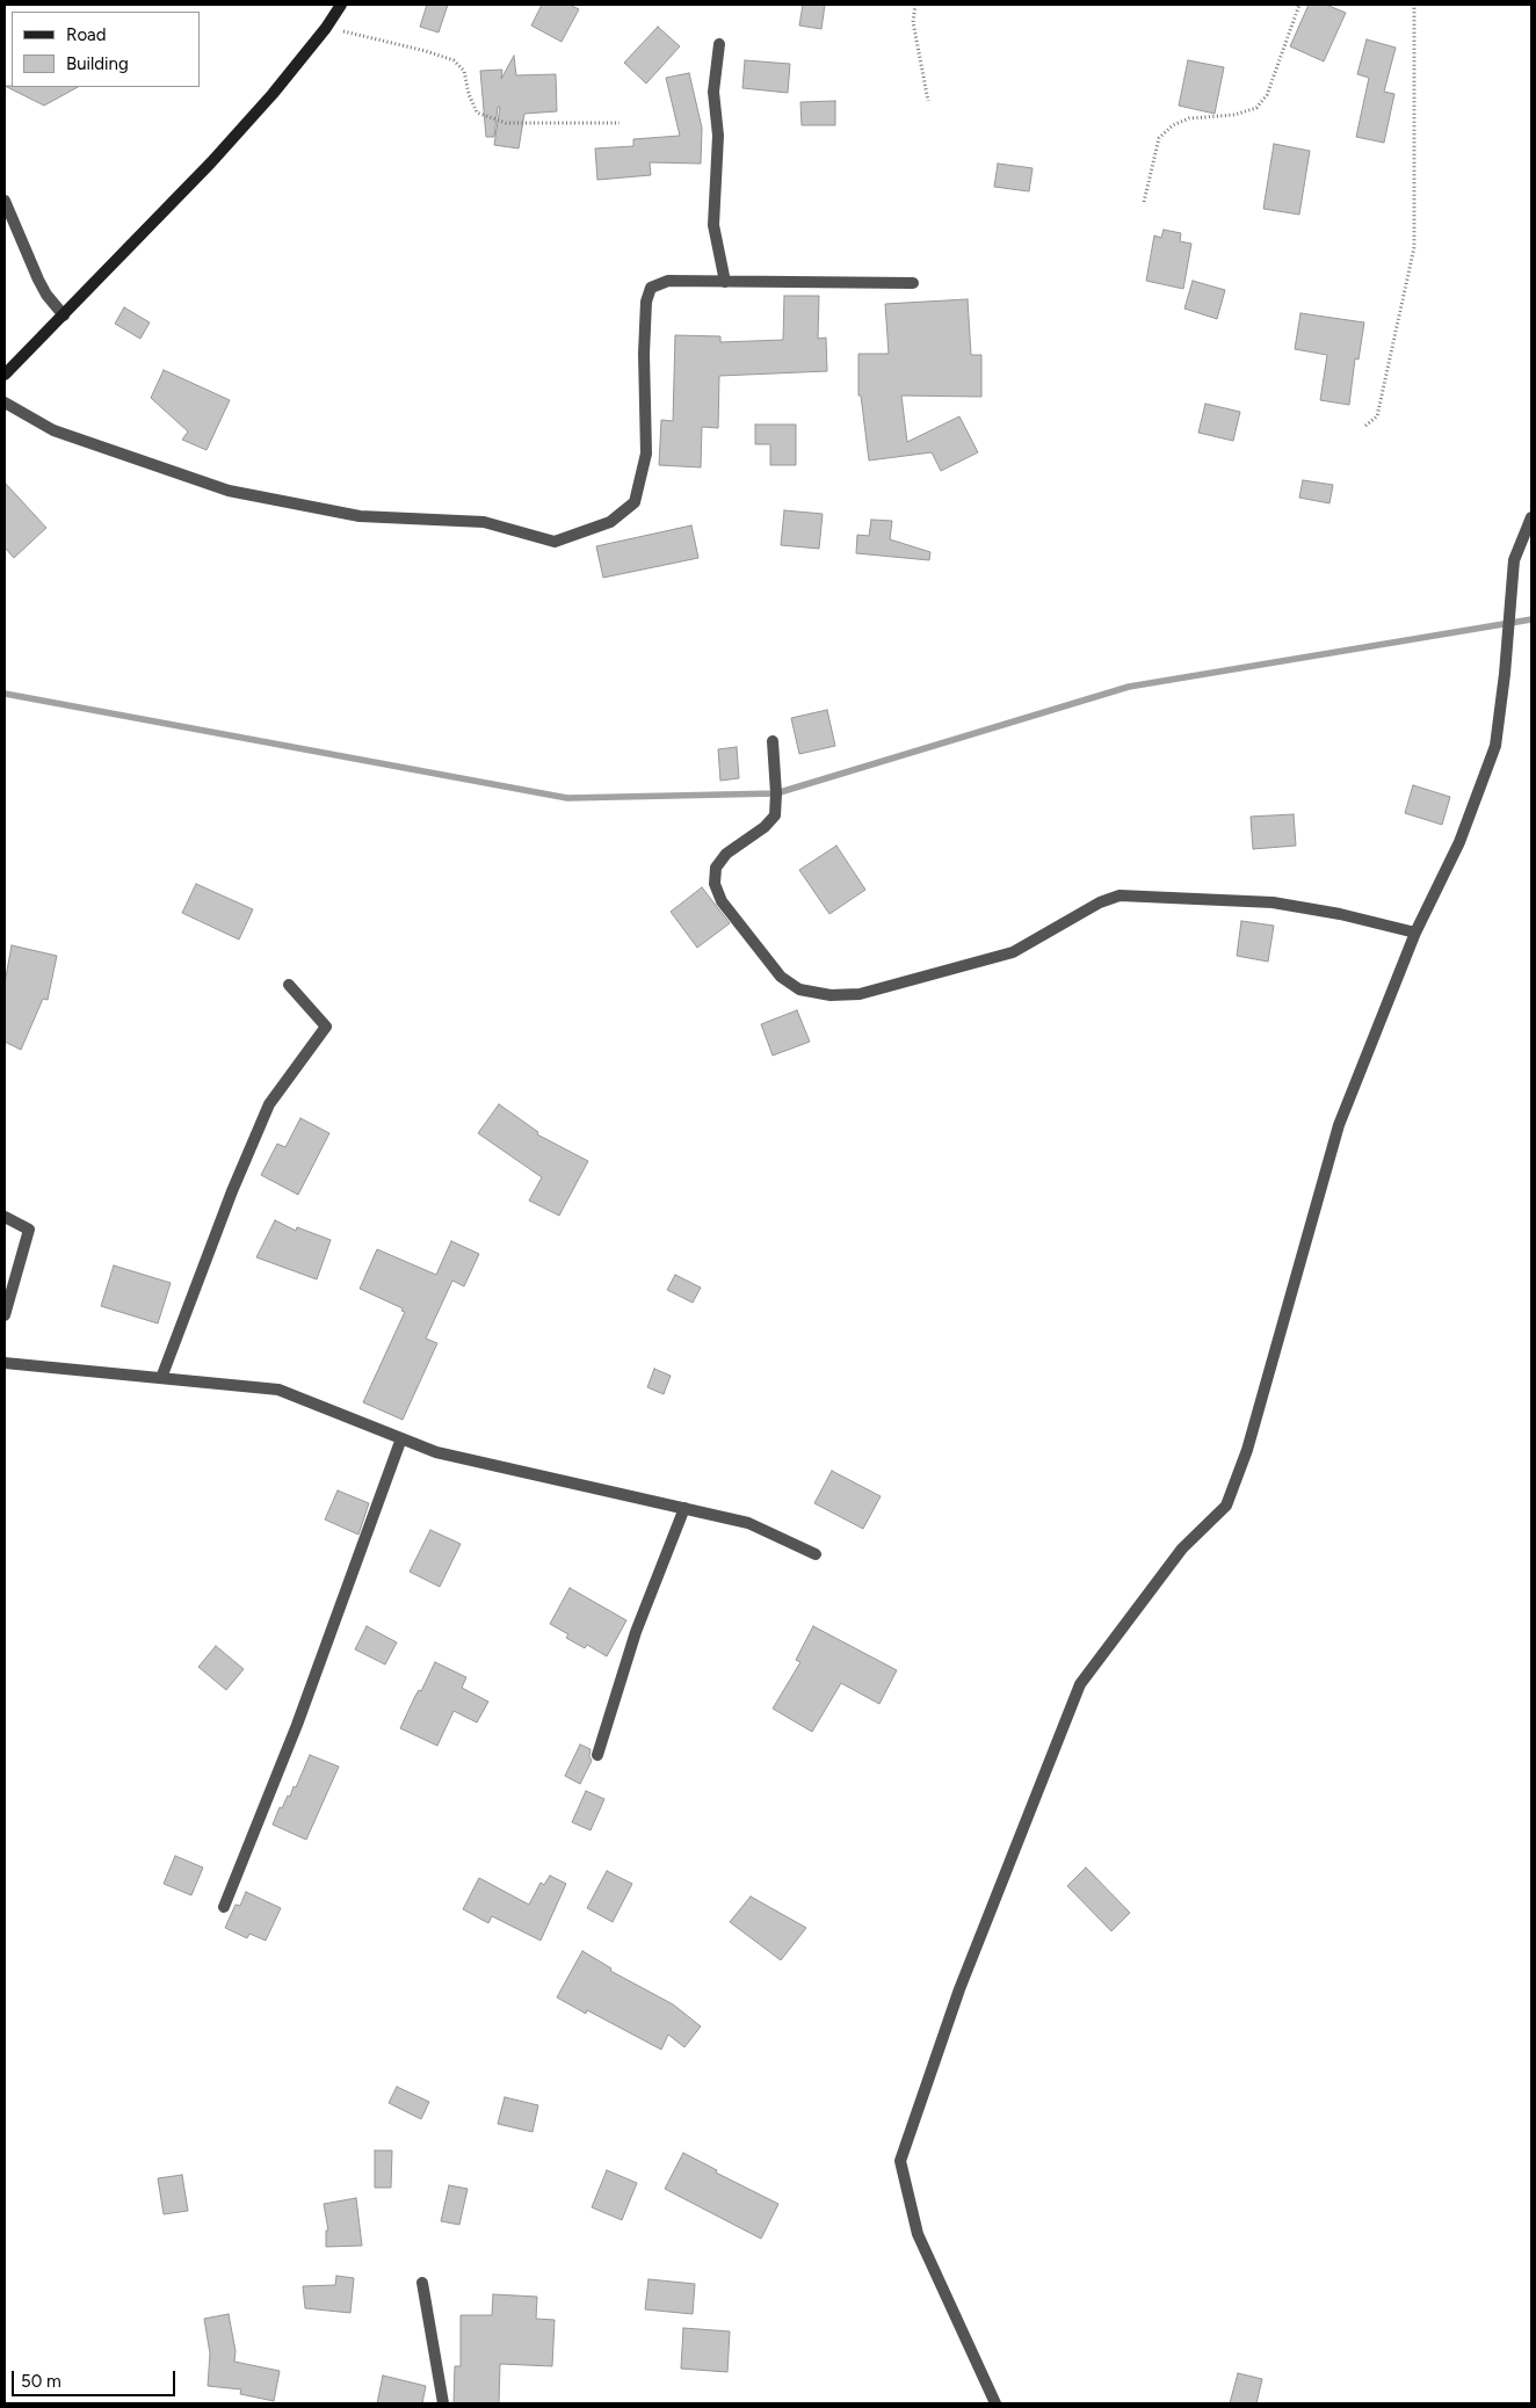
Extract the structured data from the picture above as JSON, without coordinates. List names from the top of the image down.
{
  "legend": ["Road", "Building"],
  "scale_bar": "50 m"
}
